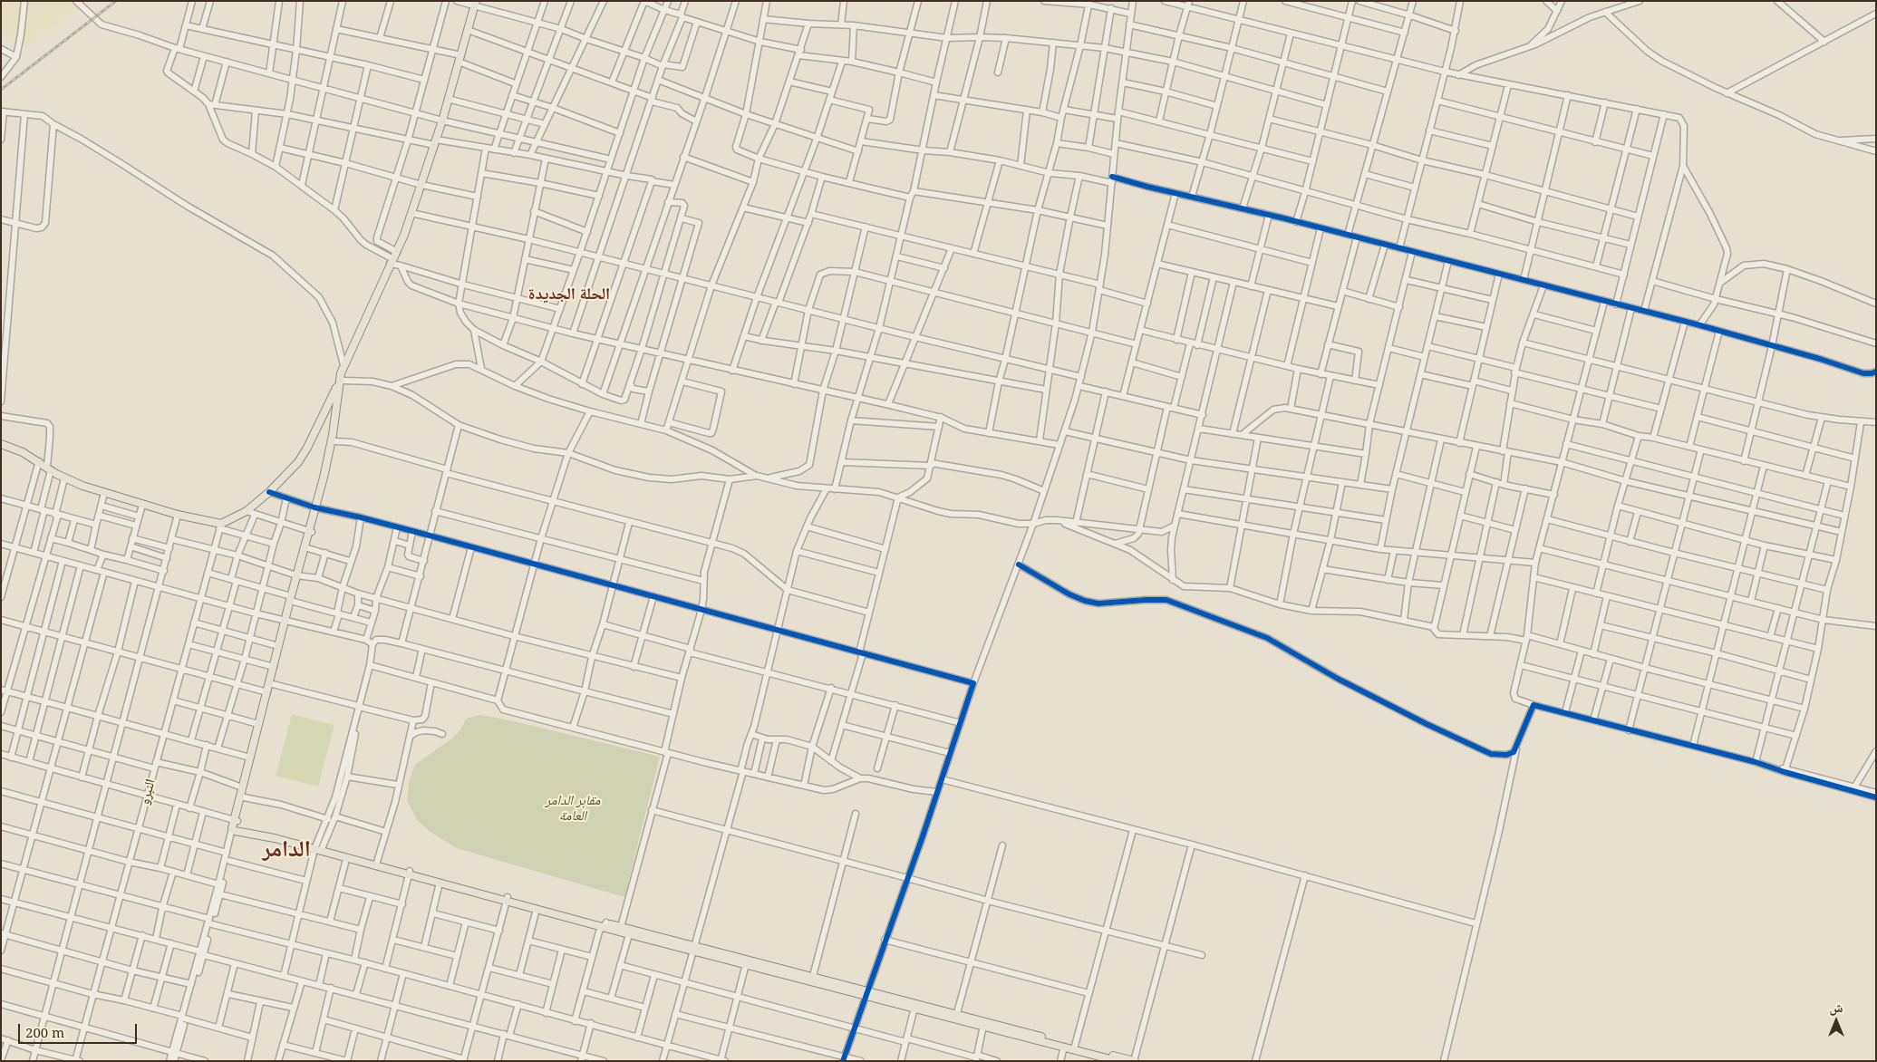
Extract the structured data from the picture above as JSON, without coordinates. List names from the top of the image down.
{
  "streets": {
    "street": ["النبرو"]
  },
  "districts": ["الحلة الجديدة", "الدامر"],
  "parks": ["مقابر الدامر العامة"],
  "scale_bar": "200 m",
  "north": "top"
}
